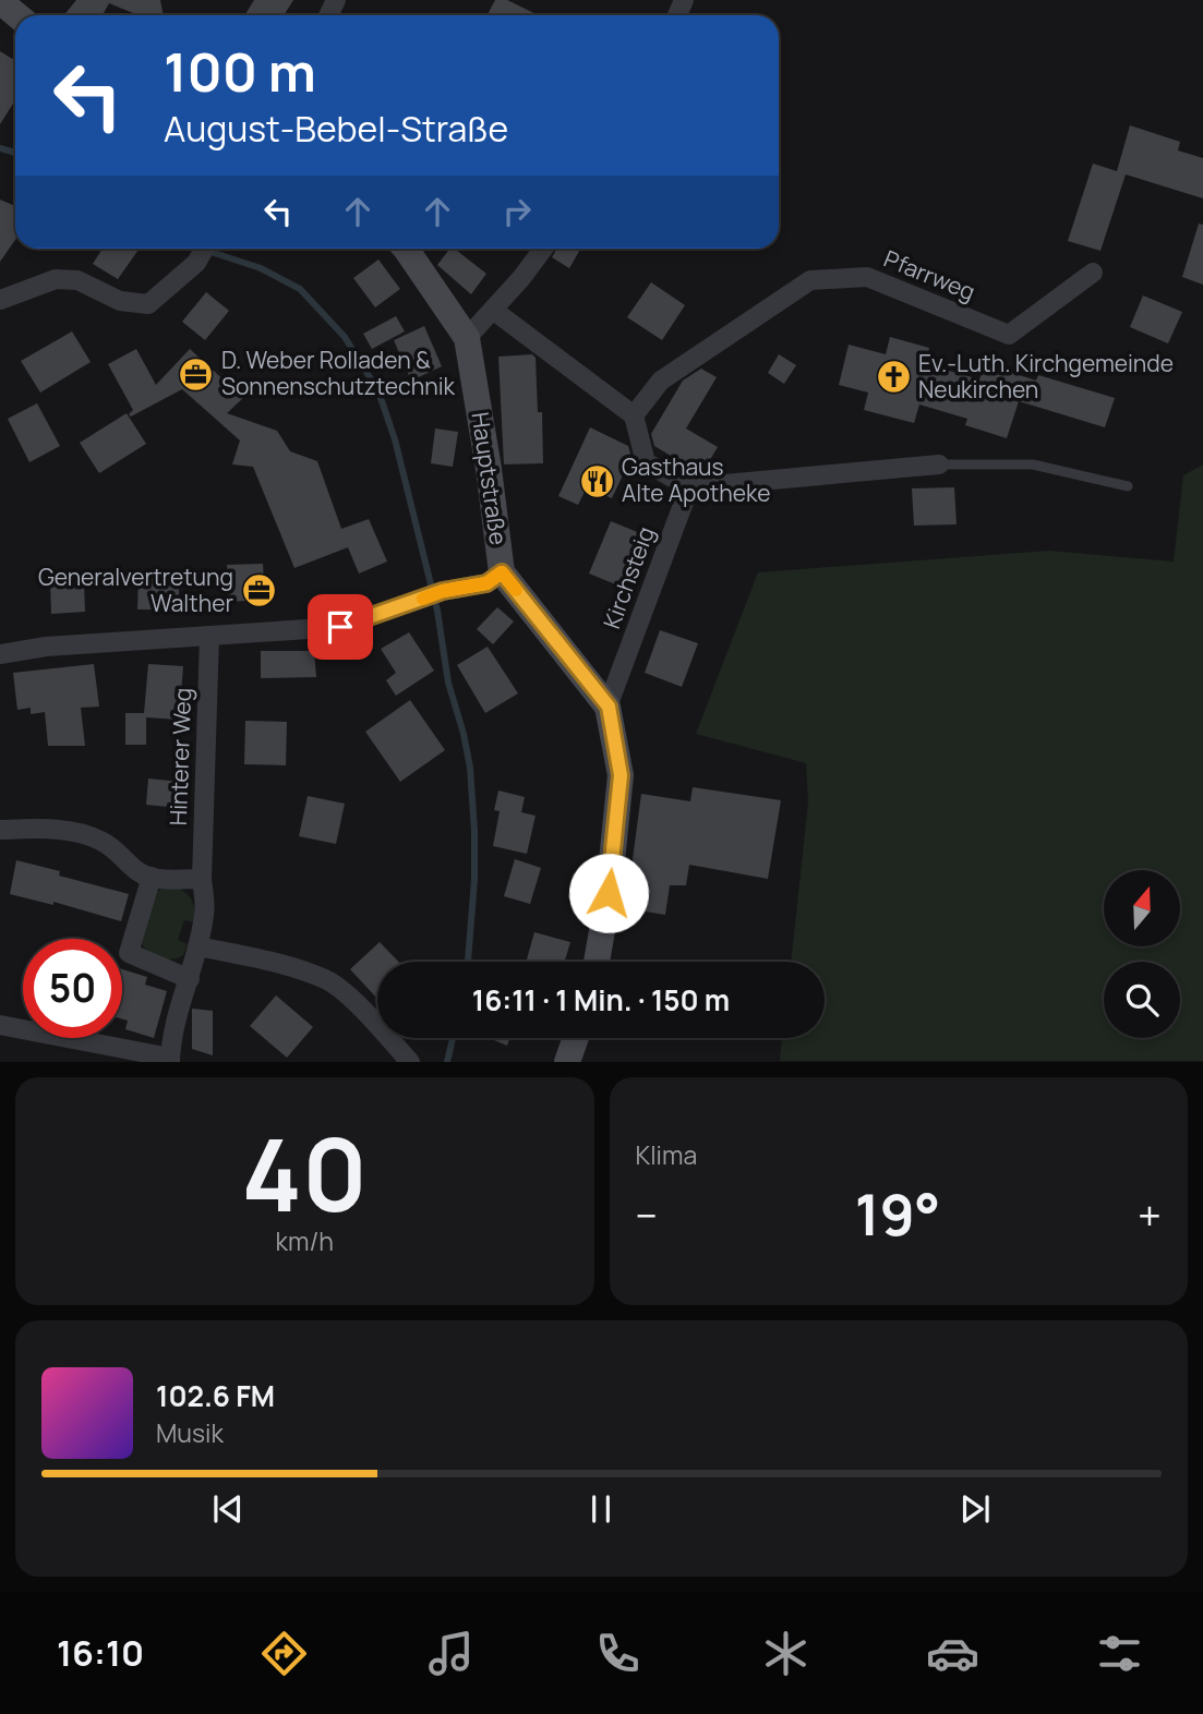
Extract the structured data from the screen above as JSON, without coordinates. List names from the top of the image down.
{
  "streets": {
    "main road": ["Hauptstraße"],
    "street": ["Pfarrweg", "Kirchsteig", "Hinterer Weg"]
  },
  "crossings": [
    ["Hauptstraße", "Kirchsteig"]
  ],
  "places": {
    "office": ["D. Weber Rolladen & Sonnenschutztechnik", "Generalvertretung Walther"],
    "church": ["Ev.-Luth. Kirchgemeinde Neukirchen"],
    "restaurant": ["Gasthaus Alte Apotheke"]
  },
  "north": "top",
  "page": {
    "turn": ["100 m", "August-Bebel-Straße"],
    "limit": "50",
    "trip": "16:11 · 1 Min. · 150 m",
    "tile": [
      ["40", "km/h"],
      "Klima"
    ],
    "heat": ["−", "19°", "+"],
    "song": ["102.6 FM", "Musik"],
    "tabs": "16:10"
  }
}
